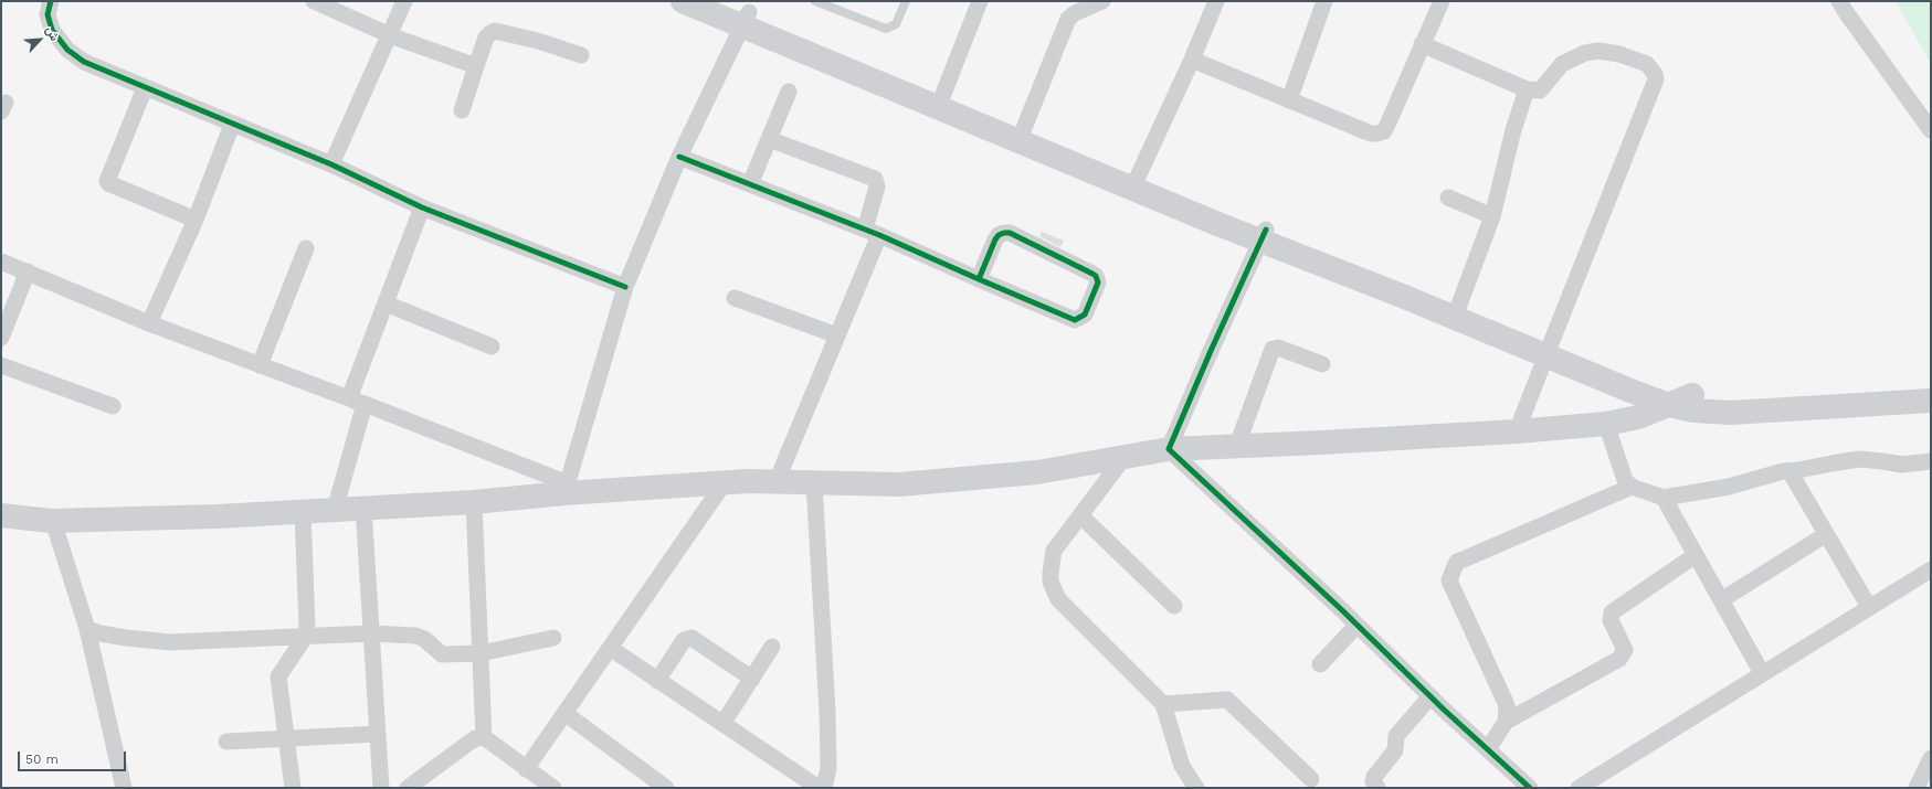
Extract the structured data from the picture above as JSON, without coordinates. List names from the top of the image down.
{
  "scale_bar": "50 m",
  "north": "top right"
}
